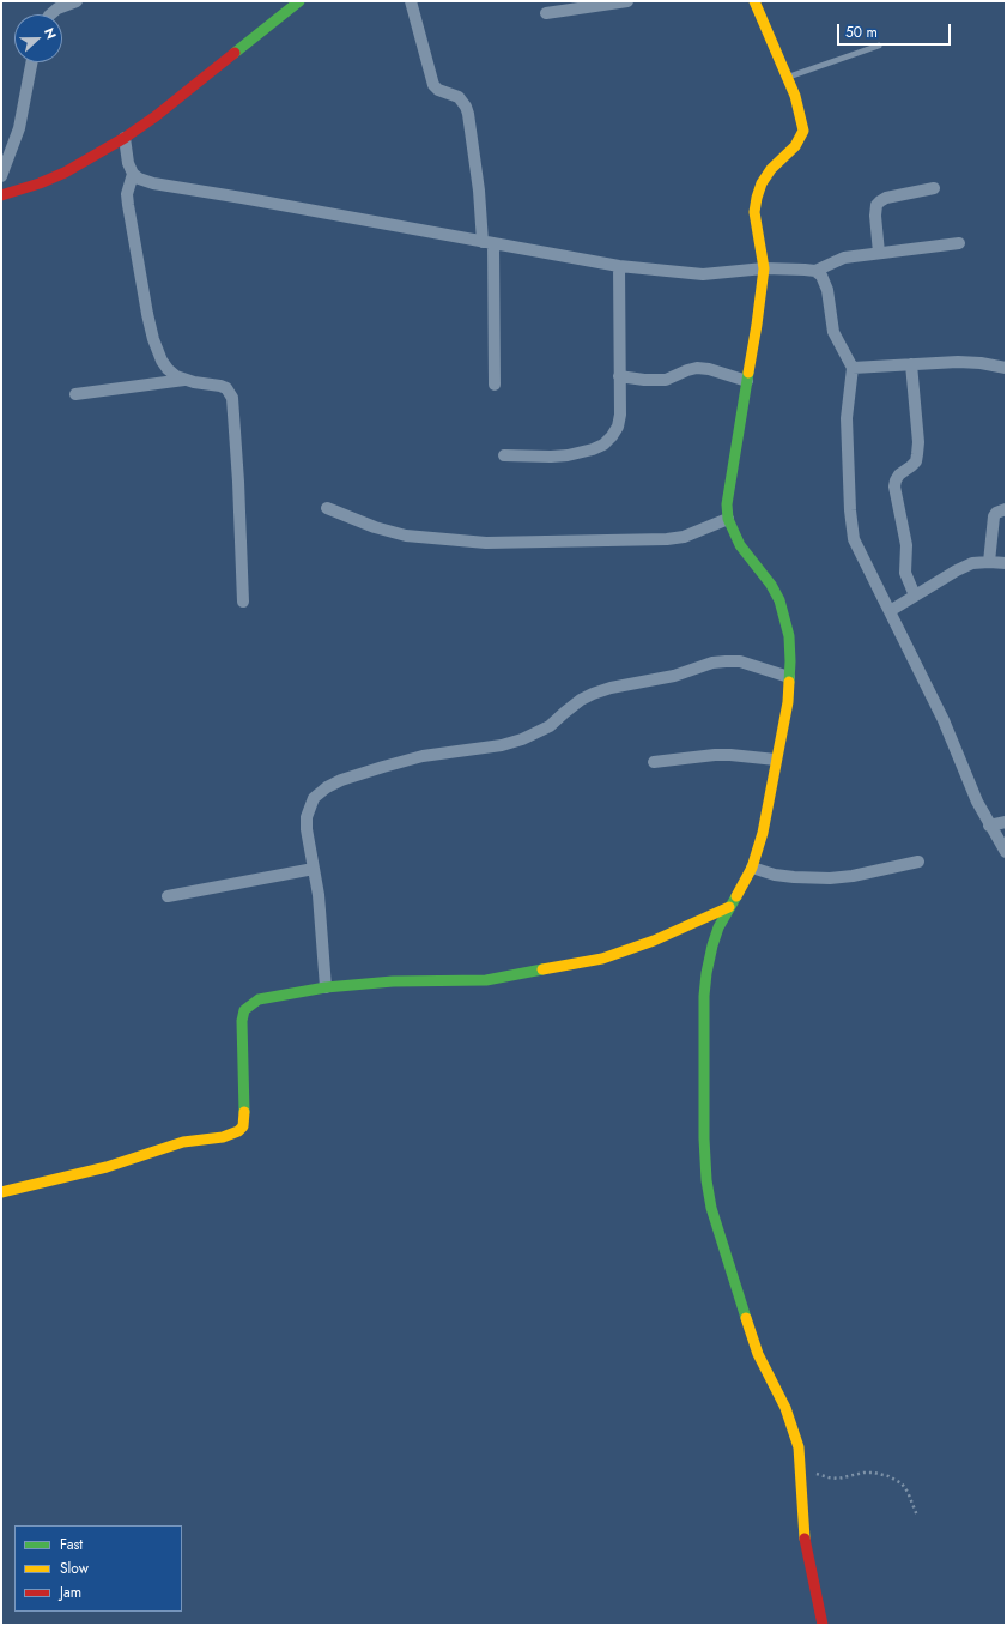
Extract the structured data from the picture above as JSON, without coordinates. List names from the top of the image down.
{
  "legend": ["Fast", "Slow", "Jam"],
  "scale_bar": "50 m",
  "north": "right"
}
